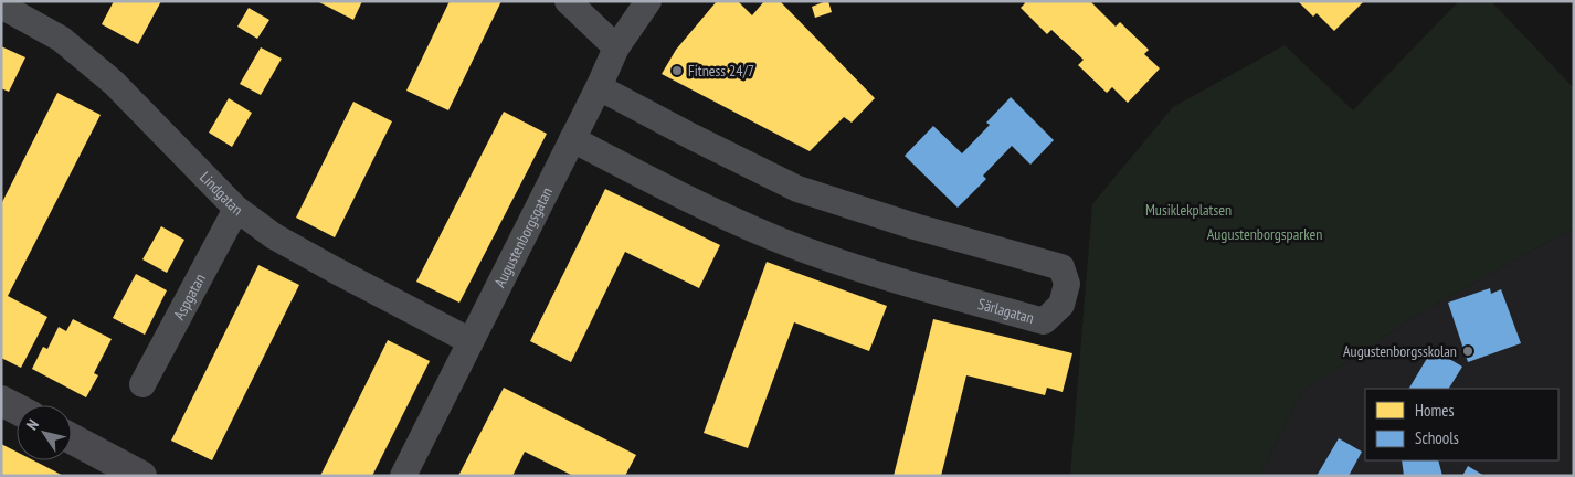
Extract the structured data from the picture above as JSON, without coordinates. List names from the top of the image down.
{
  "streets": {
    "street": [
      "Lindgatan",
      "Augustenborgsgatan",
      "Aspgatan",
      "Särlagatan"
    ]
  },
  "crossings": [
    ["Lindgatan", "Augustenborgsgatan"],
    ["Lindgatan", "Aspgatan"],
    ["Augustenborgsgatan", "Särlagatan"]
  ],
  "parks": ["Musiklekplatsen", "Augustenborgsparken"],
  "places": ["Fitness 24/7", "Augustenborgsskolan"],
  "legend": ["Homes", "Schools"],
  "north": "top left"
}
